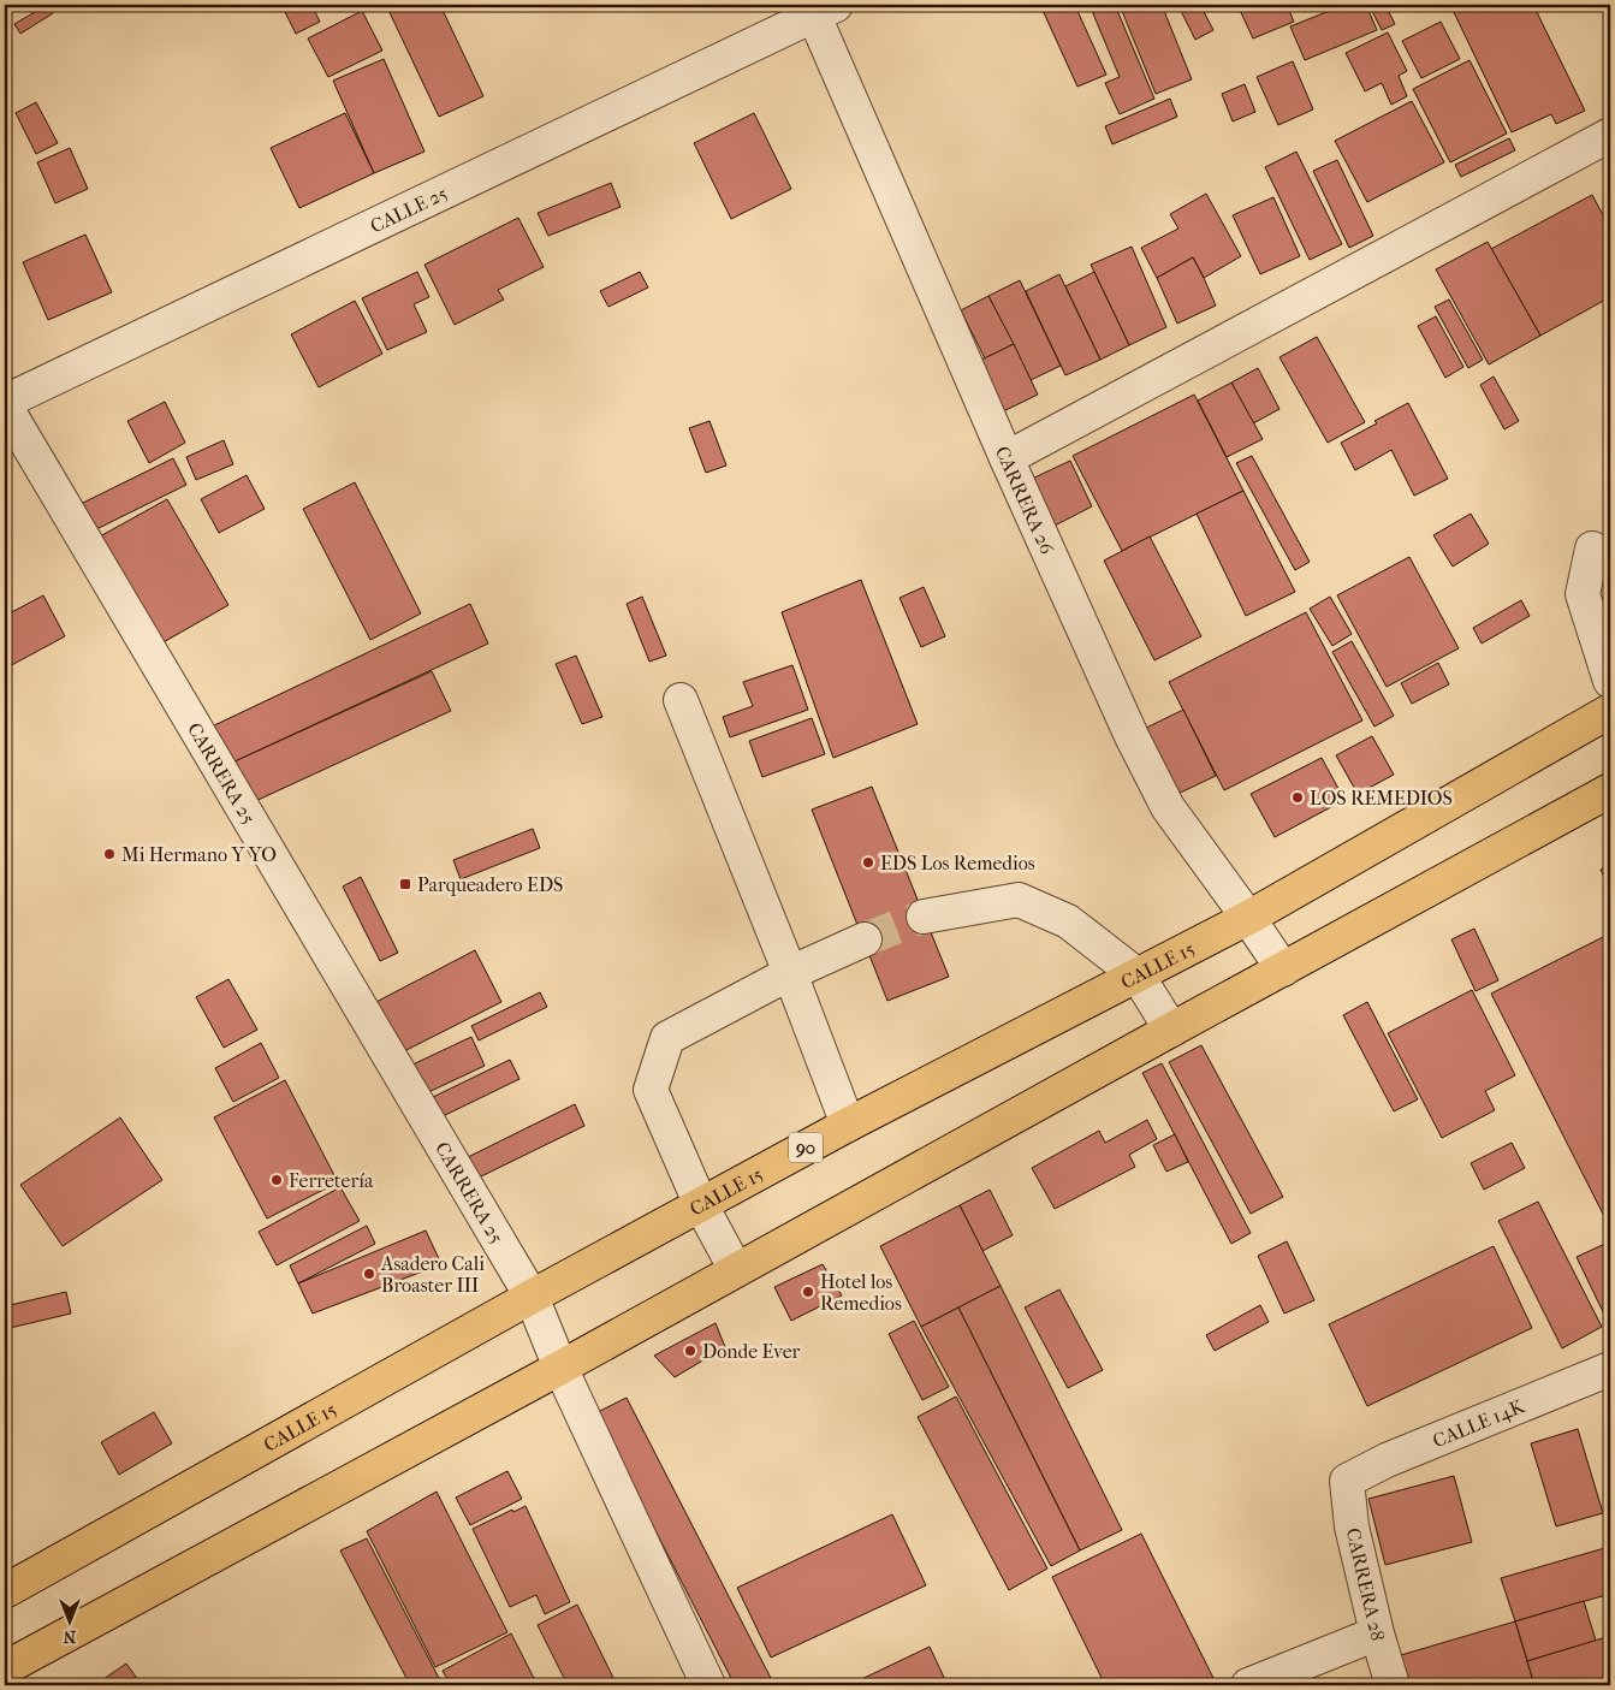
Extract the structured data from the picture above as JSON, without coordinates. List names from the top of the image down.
{
  "streets": {
    "highway": ["CALLE 15", "90"],
    "street": [
      "CALLE 25",
      "CARRERA 26",
      "CARRERA 25",
      "CALLE 14K",
      "CARRERA 28"
    ]
  },
  "crossings": [
    ["CALLE 25", "CARRERA 26"],
    ["CALLE 25", "CARRERA 25"],
    ["CARRERA 26", "CALLE 15"],
    ["CARRERA 25", "CALLE 15"],
    ["CALLE 14K", "CARRERA 28"]
  ],
  "places": {
    "other": [
      "LOS REMEDIOS",
      "Mi Hermano Y YO",
      "EDS Los Remedios",
      "Ferretería",
      "Asadero Cali Broaster III",
      "Hotel los Remedios",
      "Donde Ever"
    ],
    "transit": ["Parqueadero EDS"]
  },
  "north": "bottom"
}
